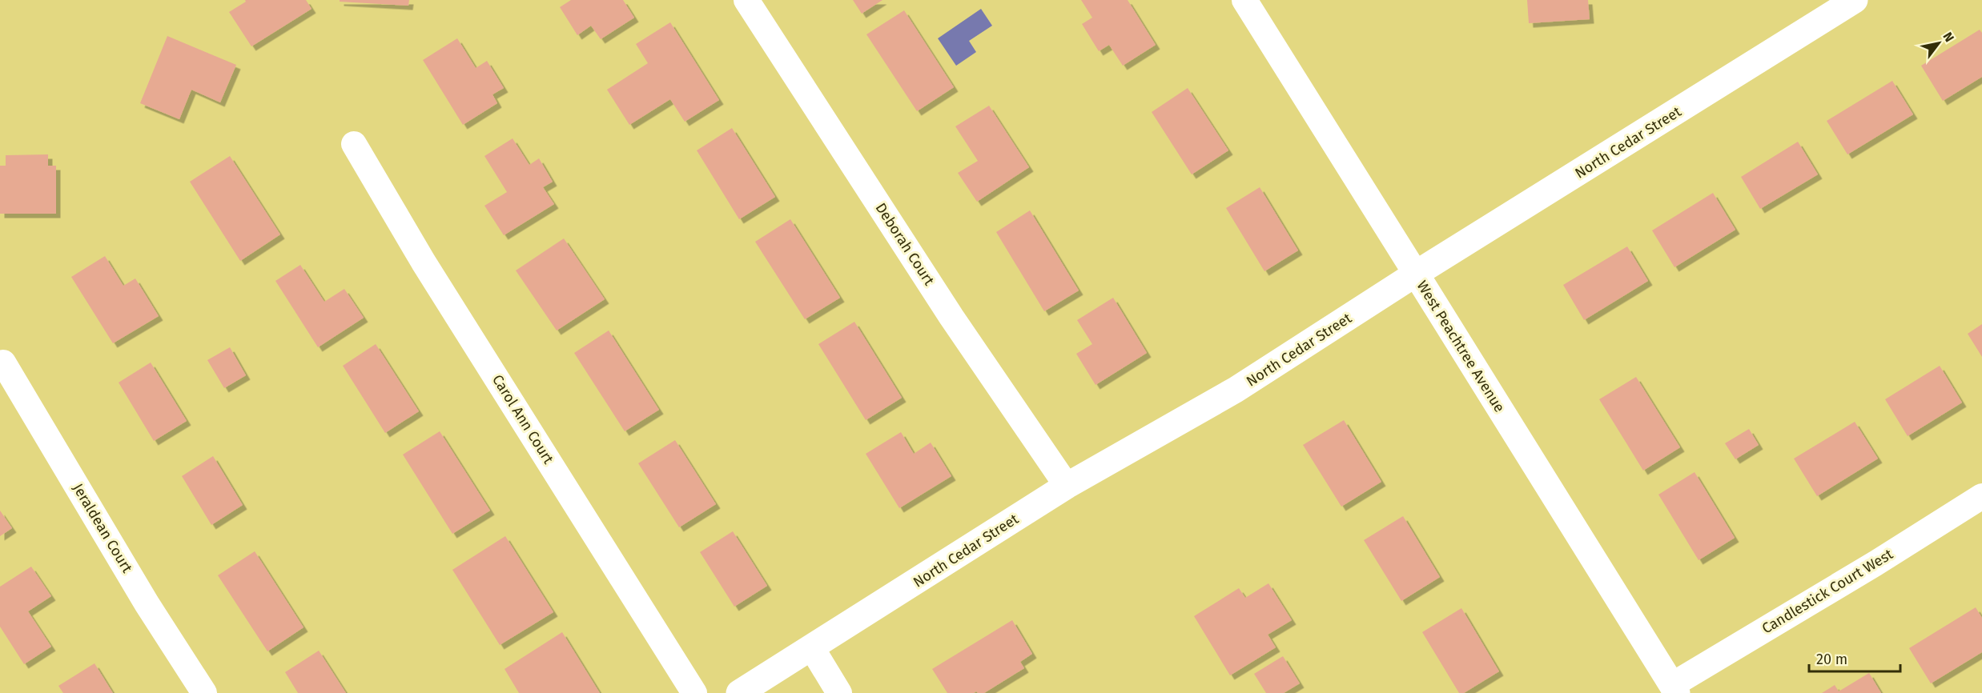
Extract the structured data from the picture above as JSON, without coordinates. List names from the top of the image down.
{
  "streets": {
    "street": [
      "North Cedar Street",
      "Deborah Court",
      "West Peachtree Avenue",
      "Carol Ann Court",
      "Jeraldean Court",
      "Candlestick Court West"
    ]
  },
  "crossings": [
    ["North Cedar Street", "Deborah Court"],
    ["North Cedar Street", "West Peachtree Avenue"],
    ["West Peachtree Avenue", "Candlestick Court West"]
  ],
  "scale_bar": "20 m",
  "north": "top right"
}
